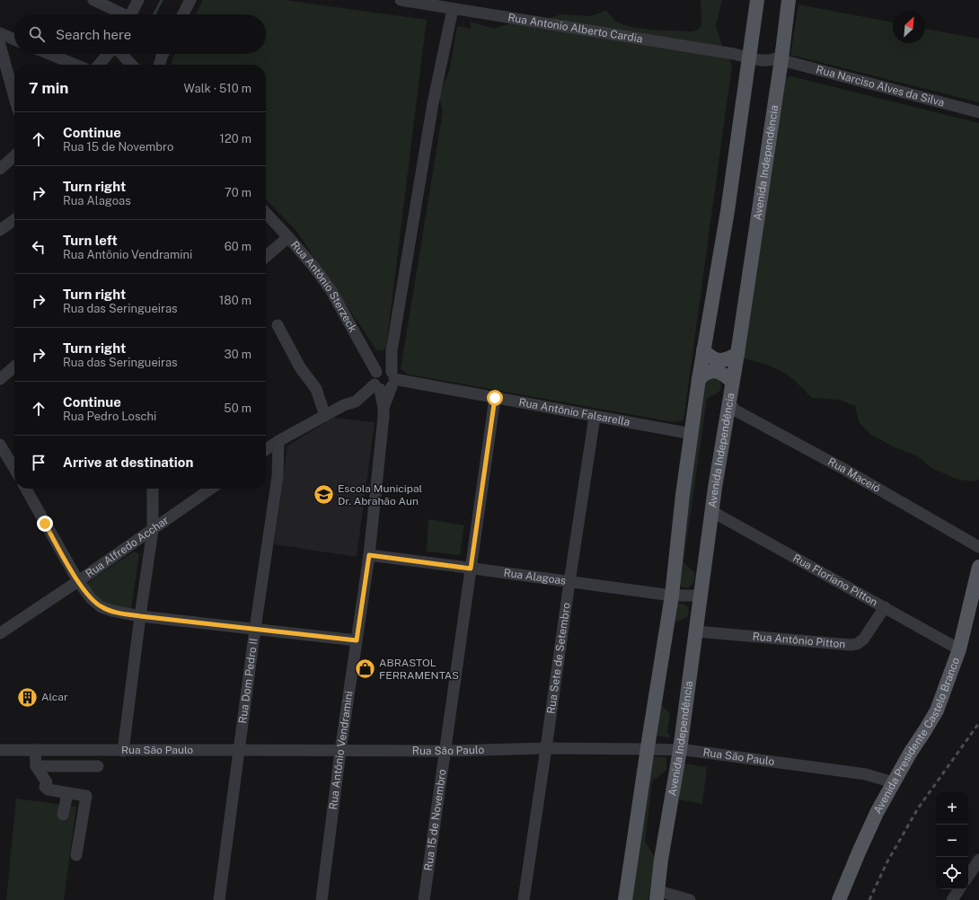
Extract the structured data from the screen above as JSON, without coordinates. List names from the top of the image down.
{
  "streets": {
    "main road": ["Avenida Independência", "Avenida Presidente Castelo Branco"],
    "street": [
      "Rua Antonio Alberto Cardia",
      "Rua Narciso Alves da Silva",
      "Rua Antônio Sterzeck",
      "Rua Antônio Falsarella",
      "Rua Maceió",
      "Rua Alfredo Acchar",
      "Rua Alagoas",
      "Rua Floriano Pitton",
      "Rua Antônio Pitton",
      "Rua Sete de Setembro",
      "Rua Dom Pedro II",
      "Rua São Paulo",
      "Rua Antônio Vendramini",
      "Rua 15 de Novembro"
    ]
  },
  "crossings": [
    ["Rua Antonio Alberto Cardia", "Rua Narciso Alves da Silva"],
    ["Rua Antonio Alberto Cardia", "Avenida Independência"],
    ["Rua Narciso Alves da Silva", "Avenida Independência"],
    ["Avenida Independência", "Rua Maceió"],
    ["Avenida Independência", "Rua Alagoas"],
    ["Avenida Independência", "Rua Floriano Pitton"],
    ["Avenida Independência", "Rua Antônio Pitton"],
    ["Avenida Independência", "Rua São Paulo"],
    ["Rua Antônio Sterzeck", "Rua Antônio Falsarella"],
    ["Rua Antônio Falsarella", "Rua Sete de Setembro"],
    ["Rua Antônio Falsarella", "Rua Antônio Vendramini"],
    ["Rua Antônio Falsarella", "Rua 15 de Novembro"],
    ["Rua Alagoas", "Rua Sete de Setembro"],
    ["Rua Alagoas", "Rua Antônio Vendramini"],
    ["Rua Alagoas", "Rua 15 de Novembro"],
    ["Rua Floriano Pitton", "Rua Antônio Pitton"],
    ["Rua Floriano Pitton", "Avenida Presidente Castelo Branco"],
    ["Rua Sete de Setembro", "Rua São Paulo"],
    ["Rua Dom Pedro II", "Rua São Paulo"],
    ["Avenida Presidente Castelo Branco", "Rua São Paulo"],
    ["Rua São Paulo", "Rua Antônio Vendramini"],
    ["Rua São Paulo", "Rua 15 de Novembro"]
  ],
  "places": {
    "school or university": ["Escola Municipal Dr. Abrahão Aun"],
    "shop": ["ABRASTOL FERRAMENTAS"],
    "building": ["Alcar"]
  },
  "north": "top right",
  "page": {
    "search": "Search here",
    "heading": ["7 min", "Walk · 510 m"],
    "list": [
      ["Continue", "Rua 15 de Novembro", "120 m"],
      ["Turn right", "Rua Alagoas", "70 m"],
      ["Turn left", "Rua Antônio Vendramini", "60 m"],
      ["Turn right", "Rua das Seringueiras", "180 m"],
      ["Turn right", "Rua das Seringueiras", "30 m"],
      ["Continue", "Rua Pedro Loschi", "50 m"],
      "Arrive at destination"
    ],
    "map_buttons": ["+", "−"]
  }
}
